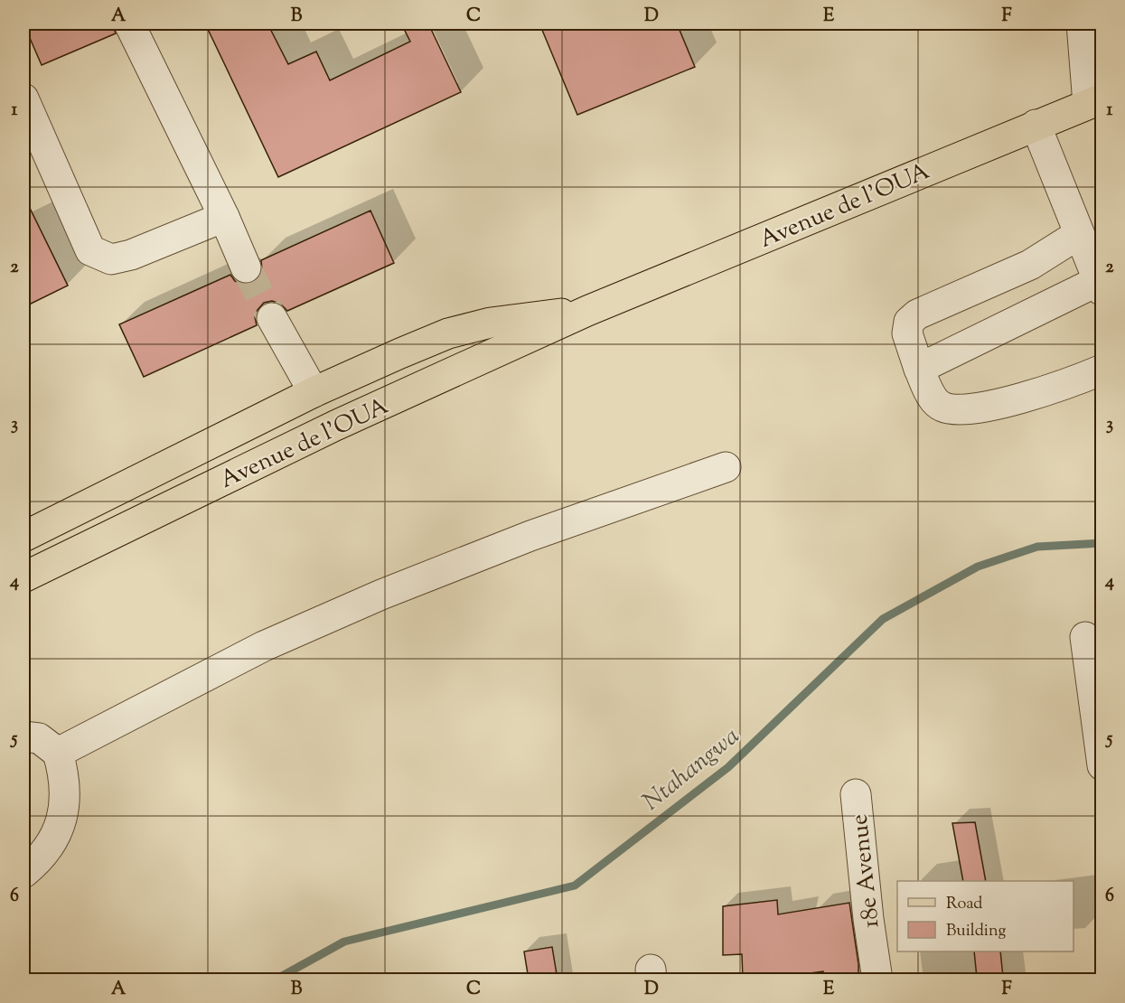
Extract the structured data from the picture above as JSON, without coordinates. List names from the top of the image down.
{
  "streets": {
    "main road": ["Avenue de l'OUA"],
    "street": ["18e Avenue"]
  },
  "water": ["Ntahangwa"],
  "legend": ["Road", "Building"],
  "grid": {
    "columns": [
      "A",
      "B",
      "C",
      "D",
      "E",
      "F"
    ],
    "rows": [
      "1",
      "2",
      "3",
      "4",
      "5",
      "6"
    ]
  }
}
